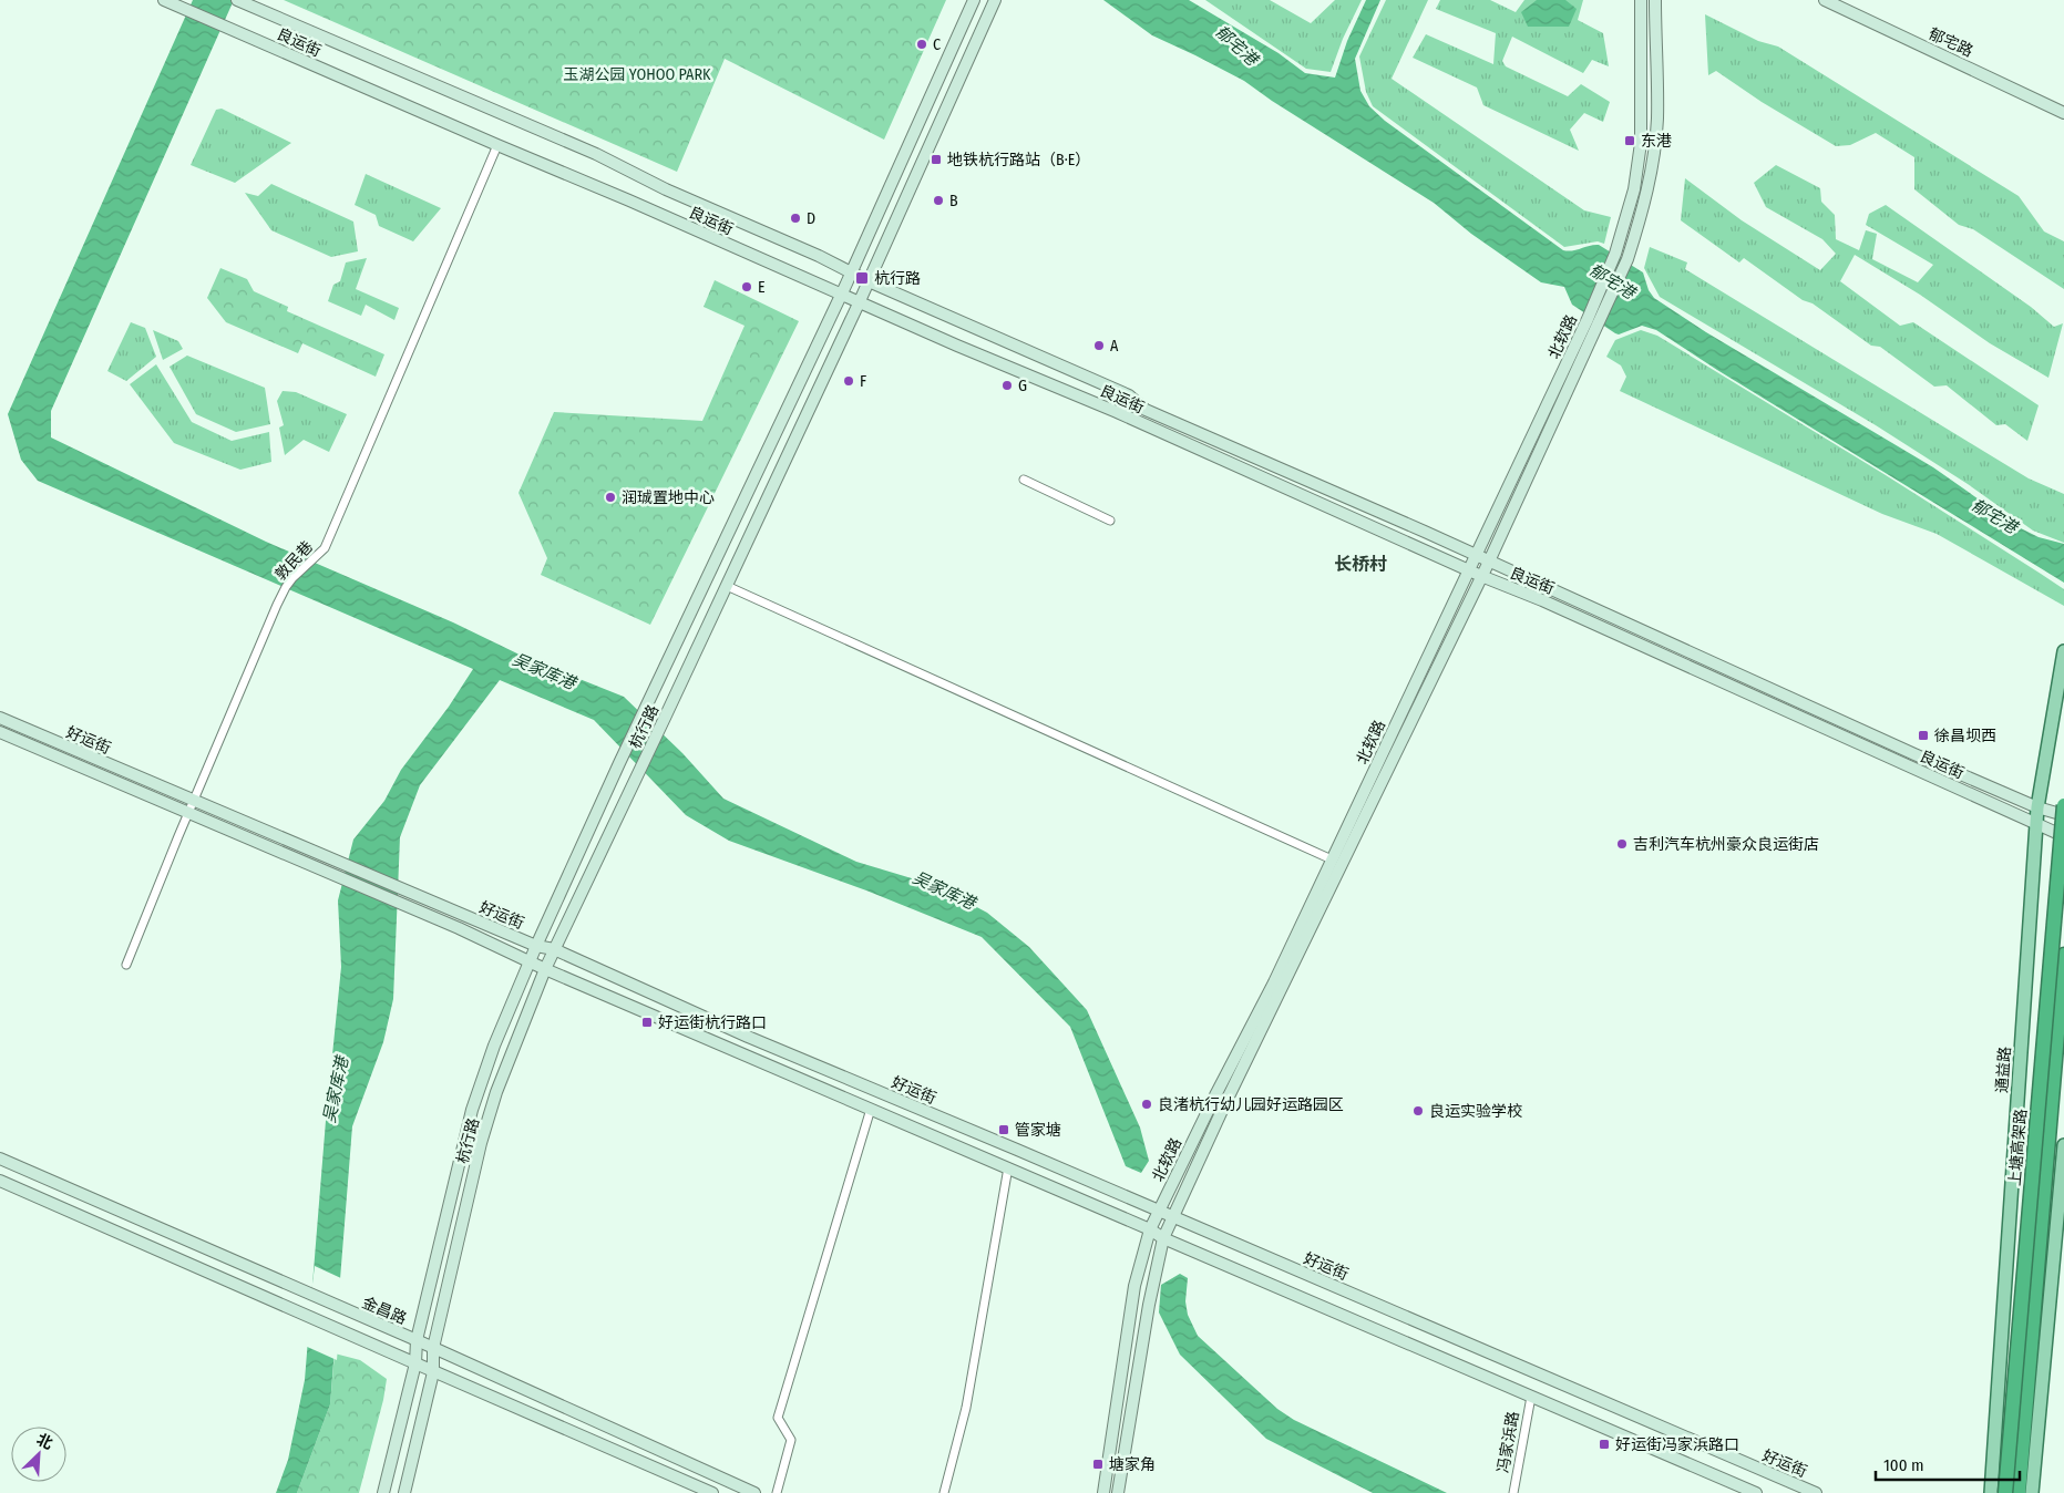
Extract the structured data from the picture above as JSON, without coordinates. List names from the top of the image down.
{
  "streets": {
    "highway": ["上塘高架路"],
    "main road": [
      "良运街",
      "郁宅路",
      "北软路",
      "杭行路",
      "好运街",
      "通益路",
      "金昌路"
    ],
    "street": ["敦民巷", "冯家浜路"]
  },
  "crossings": [
    ["良运街", "北软路"],
    ["良运街", "敦民巷"],
    ["良运街", "杭行路"],
    ["良运街", "通益路"],
    ["北软路", "好运街"],
    ["敦民巷", "好运街"],
    ["杭行路", "好运街"],
    ["杭行路", "金昌路"],
    ["好运街", "冯家浜路"]
  ],
  "districts": ["长桥村"],
  "water": ["郁宅港", "吴家库港"],
  "parks": ["玉湖公园 YOHOO PARK"],
  "places": {
    "other": [
      "C",
      "B",
      "D",
      "E",
      "A",
      "F",
      "G",
      "润珹置地中心",
      "吉利汽车杭州豪众良运街店",
      "良渚杭行幼儿园好运路园区",
      "良运实验学校"
    ],
    "transit": [
      "东港",
      "地铁杭行路站（B·E）",
      "杭行路",
      "徐昌坝西",
      "好运街杭行路口",
      "管家塘",
      "好运街冯家浜路口",
      "塘家角"
    ]
  },
  "scale_bar": "100 m",
  "north": "top right"
}
